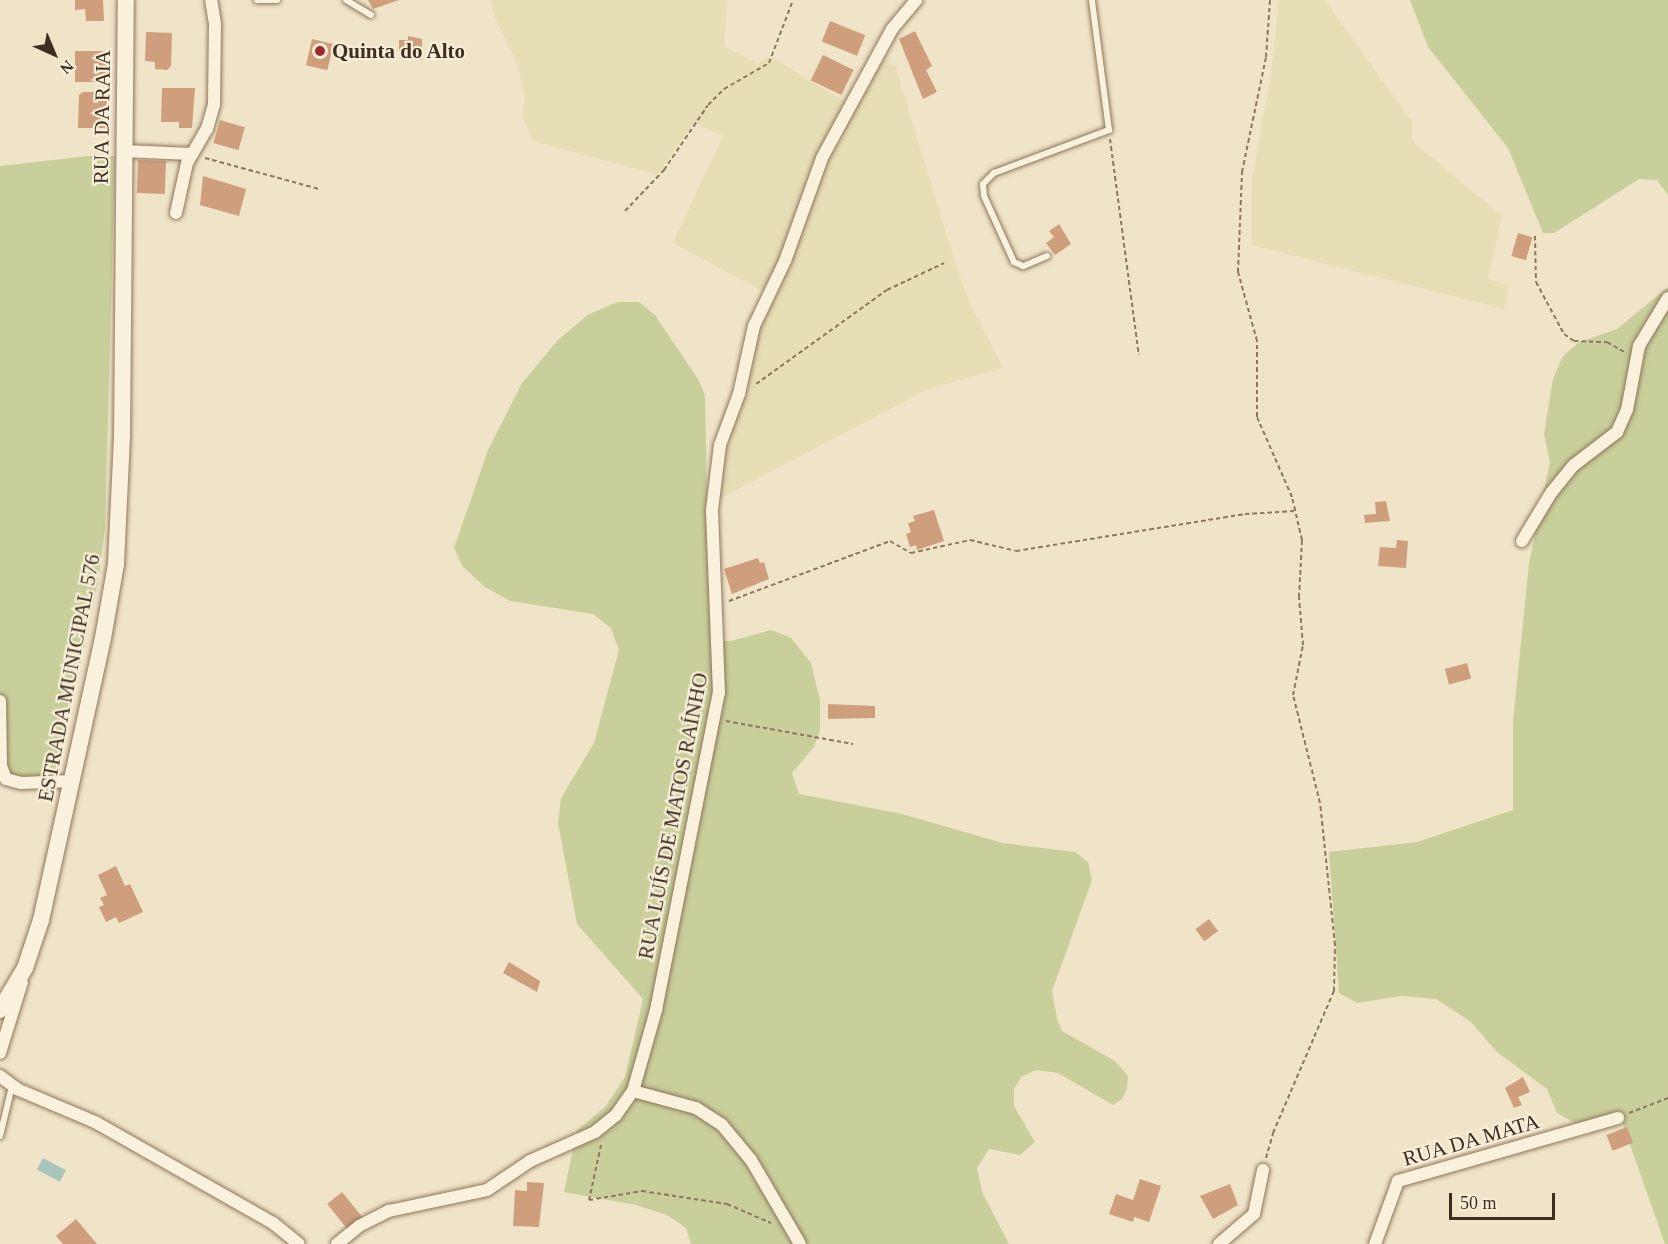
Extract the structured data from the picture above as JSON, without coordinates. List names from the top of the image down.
{
  "streets": {
    "main road": ["RUA DA RAIA", "ESTRADA MUNICIPAL 576"],
    "street": ["RUA LUÍS DE MATOS RAÍNHO", "RUA DA MATA"]
  },
  "crossings": [
    ["RUA DA RAIA", "ESTRADA MUNICIPAL 576"]
  ],
  "places": ["Quinta do Alto"],
  "scale_bar": "50 m",
  "north": "bottom right"
}
